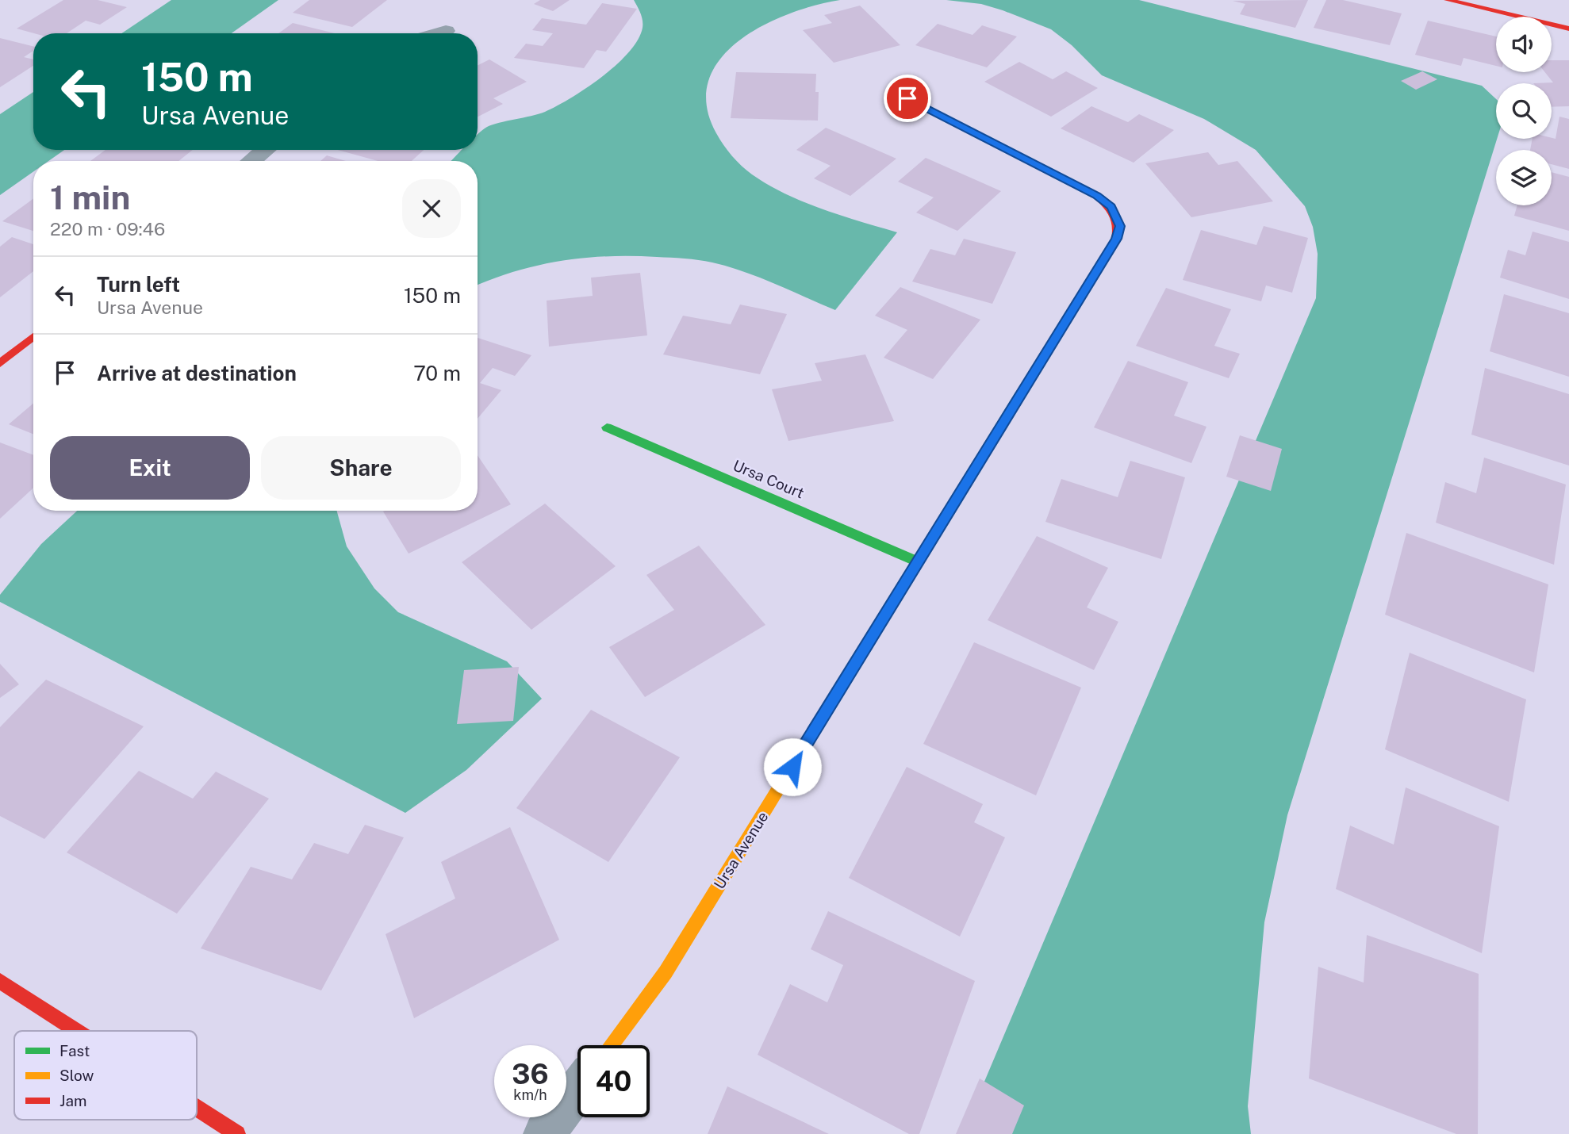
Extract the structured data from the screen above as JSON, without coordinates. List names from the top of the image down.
{
  "streets": {
    "street": ["Ursa Court", "Ursa Avenue"]
  },
  "crossings": [
    ["Ursa Court", "Ursa Avenue"]
  ],
  "legend": ["Fast", "Slow", "Jam"],
  "page": {
    "turn": ["150 m", "Ursa Avenue"],
    "heading": ["1 min", "220 m · 09:46"],
    "list": [
      {
        "name": "Turn left",
        "note": "Ursa Avenue",
        "value": "150 m"
      },
      {
        "name": "Arrive at destination",
        "value": "70 m"
      }
    ],
    "buttons": ["Exit", "Share"],
    "speed": "36 km/h",
    "limit": "40"
  }
}
